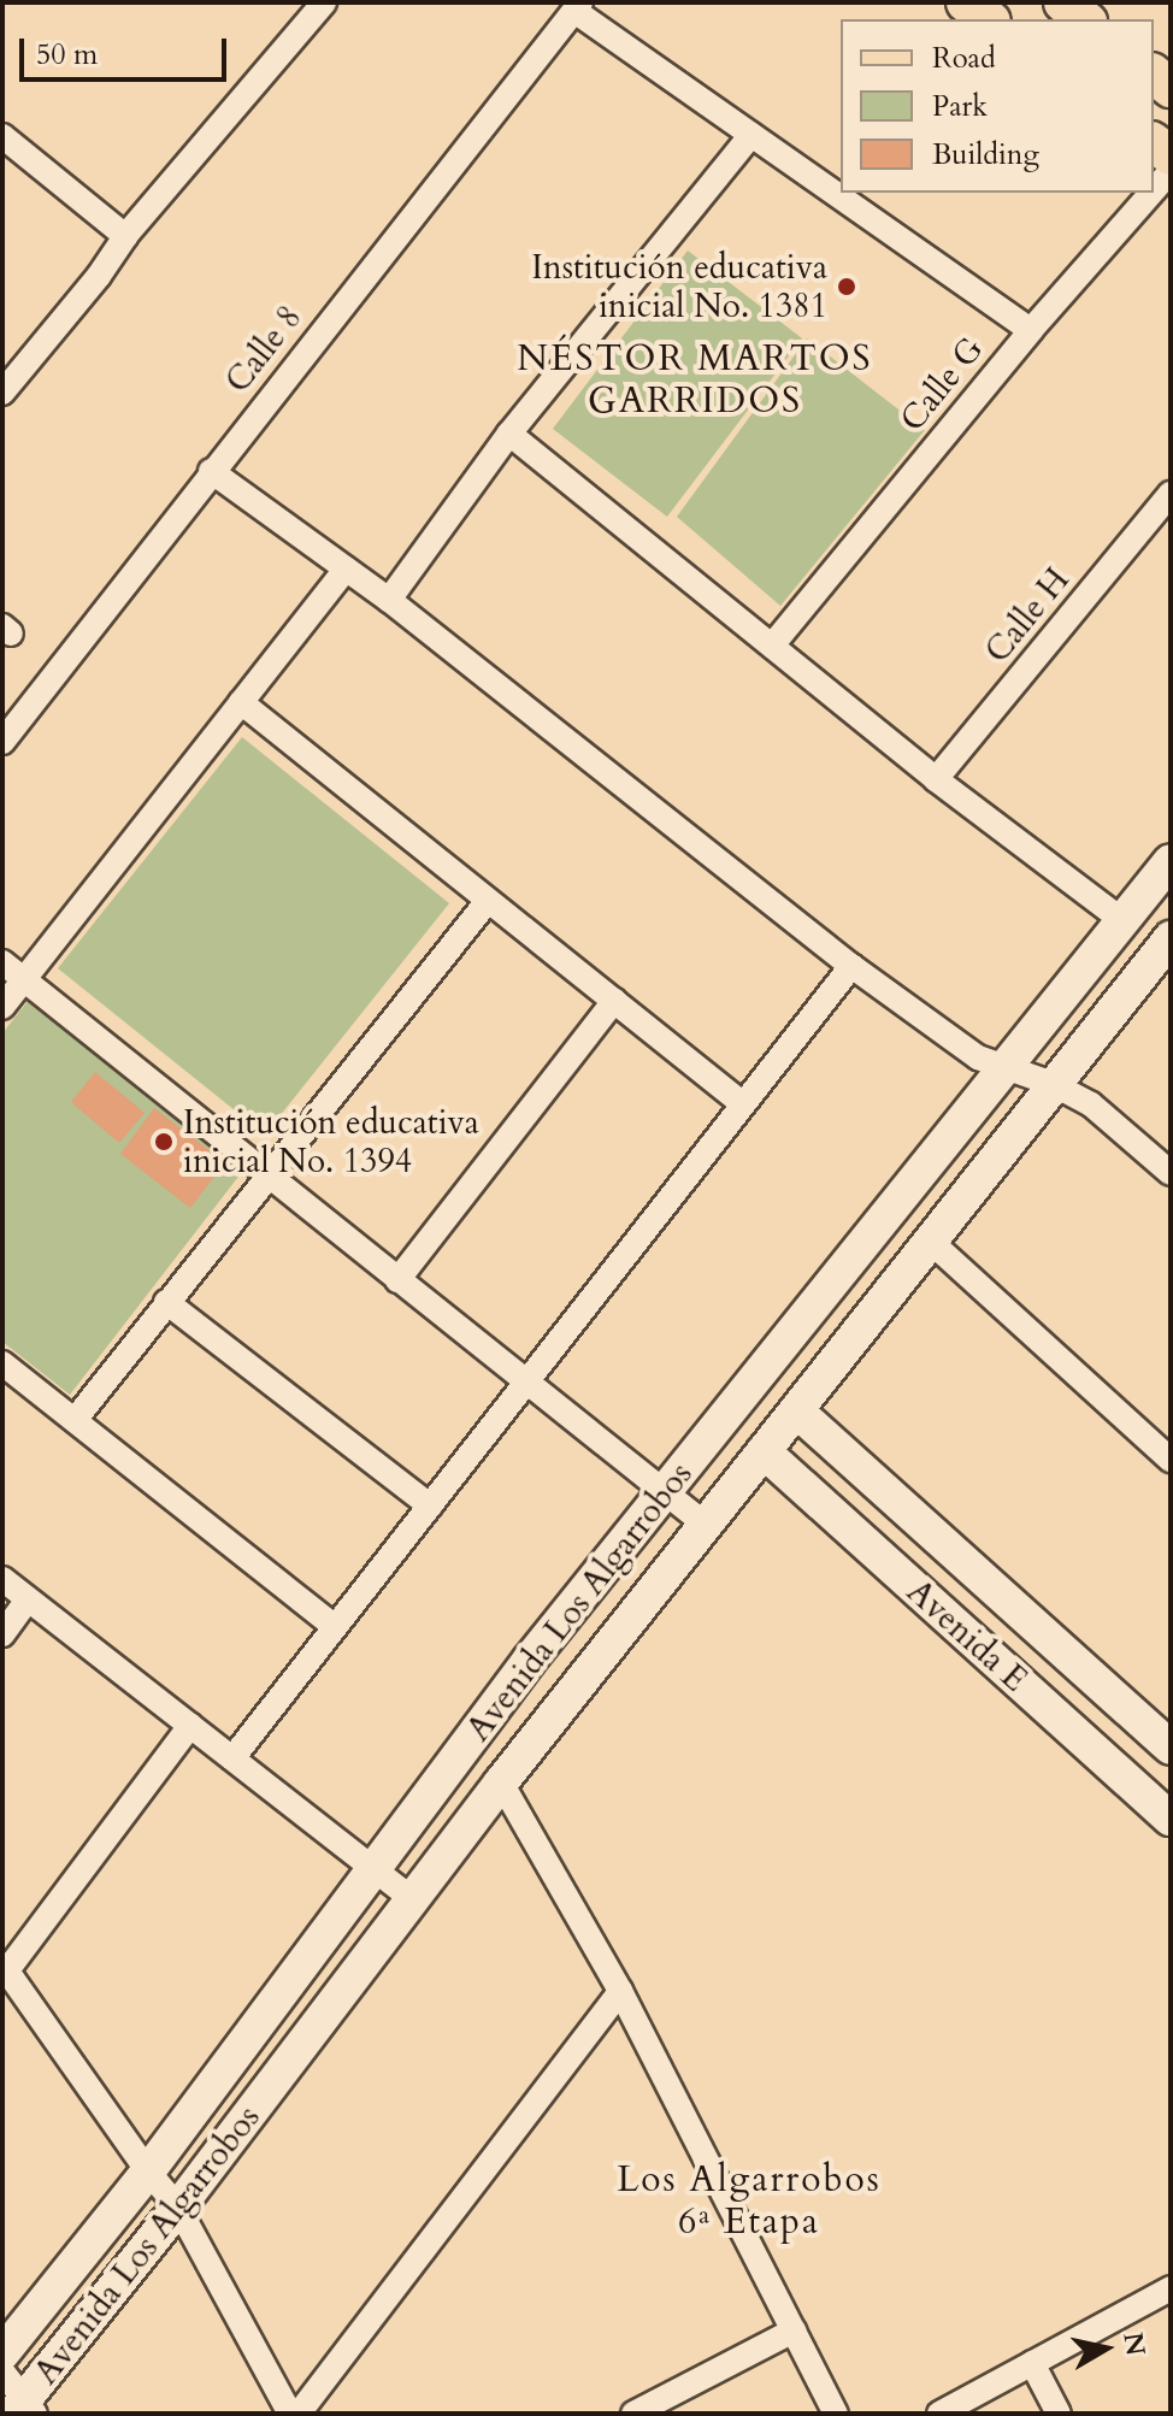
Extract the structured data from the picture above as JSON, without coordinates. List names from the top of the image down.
{
  "streets": {
    "street": [
      "Calle 8",
      "Calle G",
      "Calle H",
      "Avenida Los Algarrobos",
      "Avenida E"
    ]
  },
  "crossings": [
    ["Avenida Los Algarrobos", "Avenida E"]
  ],
  "districts": ["NÉSTOR MARTOS GARRIDOS", "Los Algarrobos 6ª Etapa"],
  "places": ["Institución educativa inicial No. 1381", "Institución educativa inicial No. 1394"],
  "legend": ["Road", "Park", "Building"],
  "scale_bar": "50 m",
  "north": "right"
}
